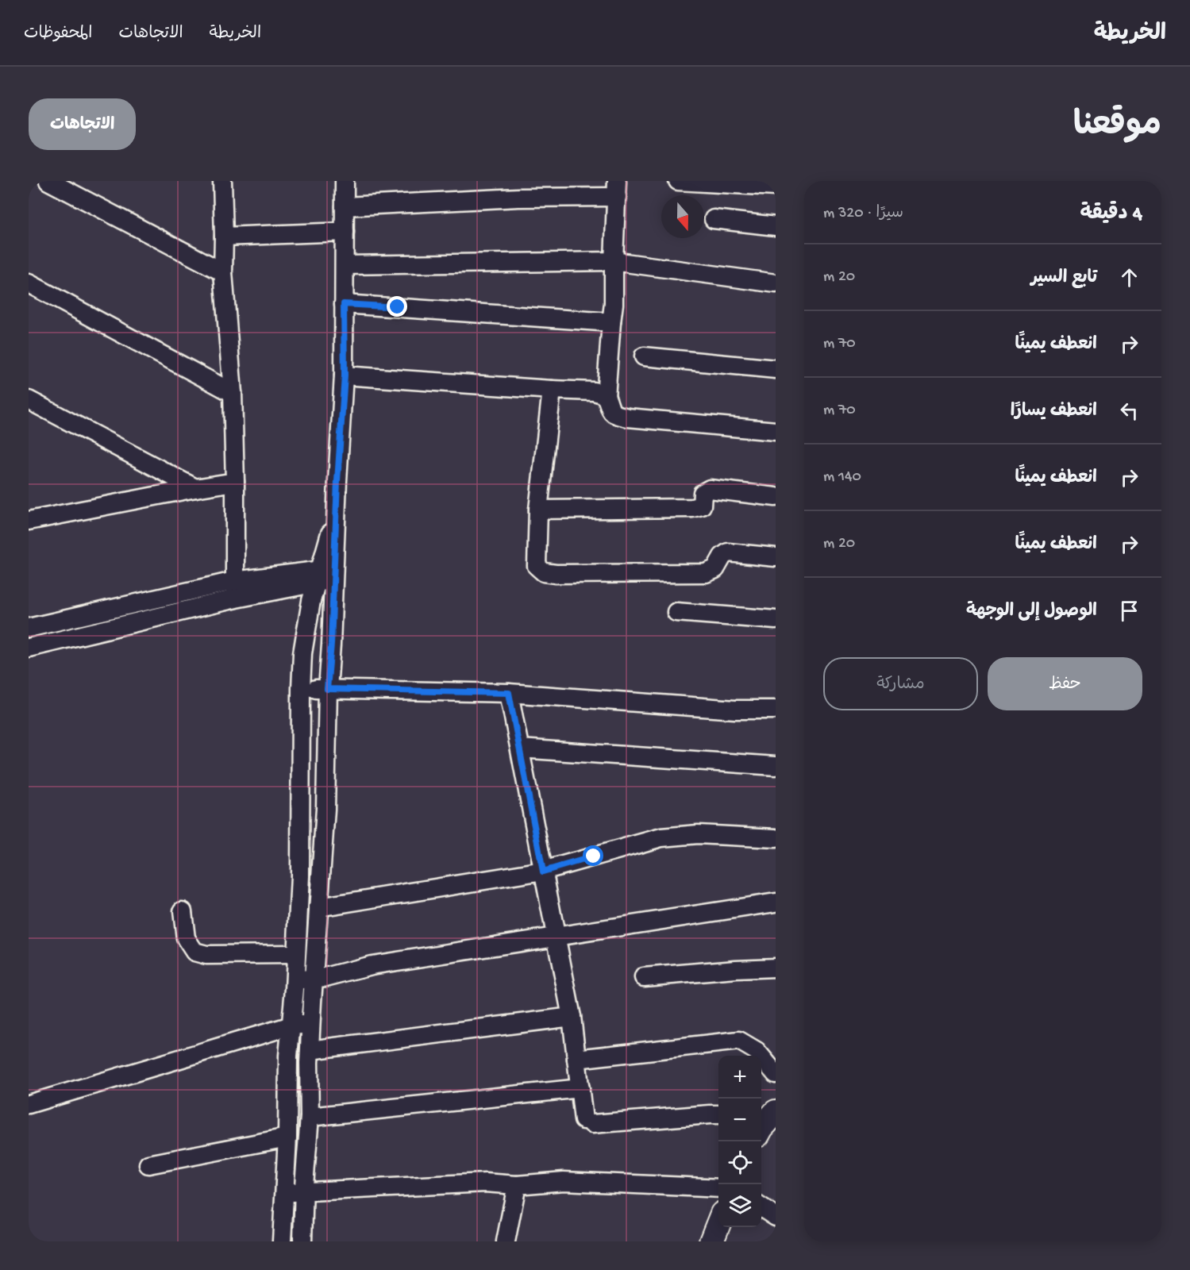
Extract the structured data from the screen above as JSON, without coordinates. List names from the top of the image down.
{
  "north": "bottom",
  "page": {
    "header": "الخريطة",
    "nav": ["الخريطة", "الاتجاهات", "المحفوظات"],
    "title": "موقعنا",
    "buttons": [
      "الاتجاهات",
      ["حفظ", "مشاركة"]
    ],
    "heading": ["4 دقيقة", "سيرًا · 320 m"],
    "list": [
      ["تابع السير", "20 m"],
      ["انعطف يمينًا", "70 m"],
      ["انعطف يسارًا", "70 m"],
      ["انعطف يمينًا", "140 m"],
      ["انعطف يمينًا", "20 m"],
      "الوصول إلى الوجهة"
    ],
    "map_buttons": ["+", "−"]
  }
}
